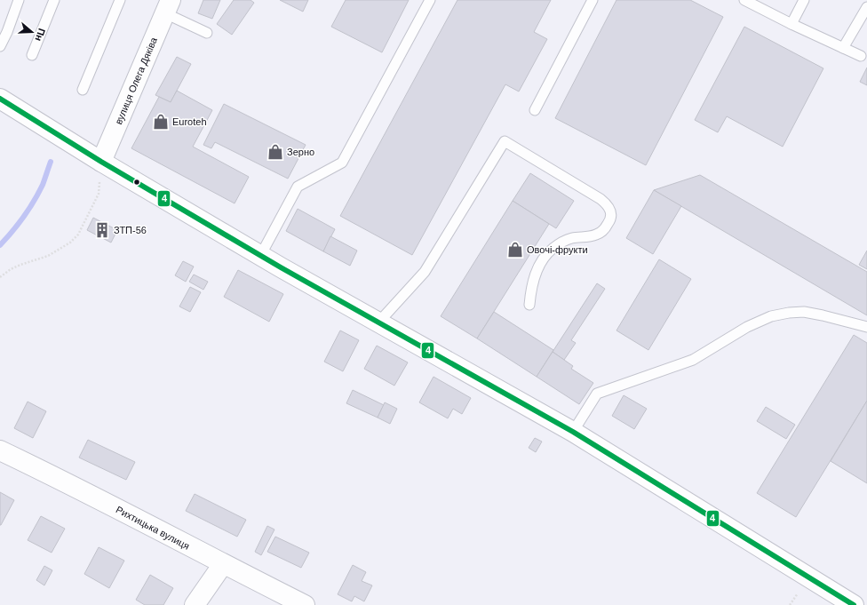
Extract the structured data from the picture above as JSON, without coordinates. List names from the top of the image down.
{
  "streets": {
    "street": ["вулиця Олега Дяківа", "Рихтицька вулиця"]
  },
  "places": {
    "shop": ["Euroteh", "Зерно", "Овочі-фрукти"],
    "building": ["ЗТП-56"]
  },
  "lines": ["transit line 4"],
  "north": "right"
}
